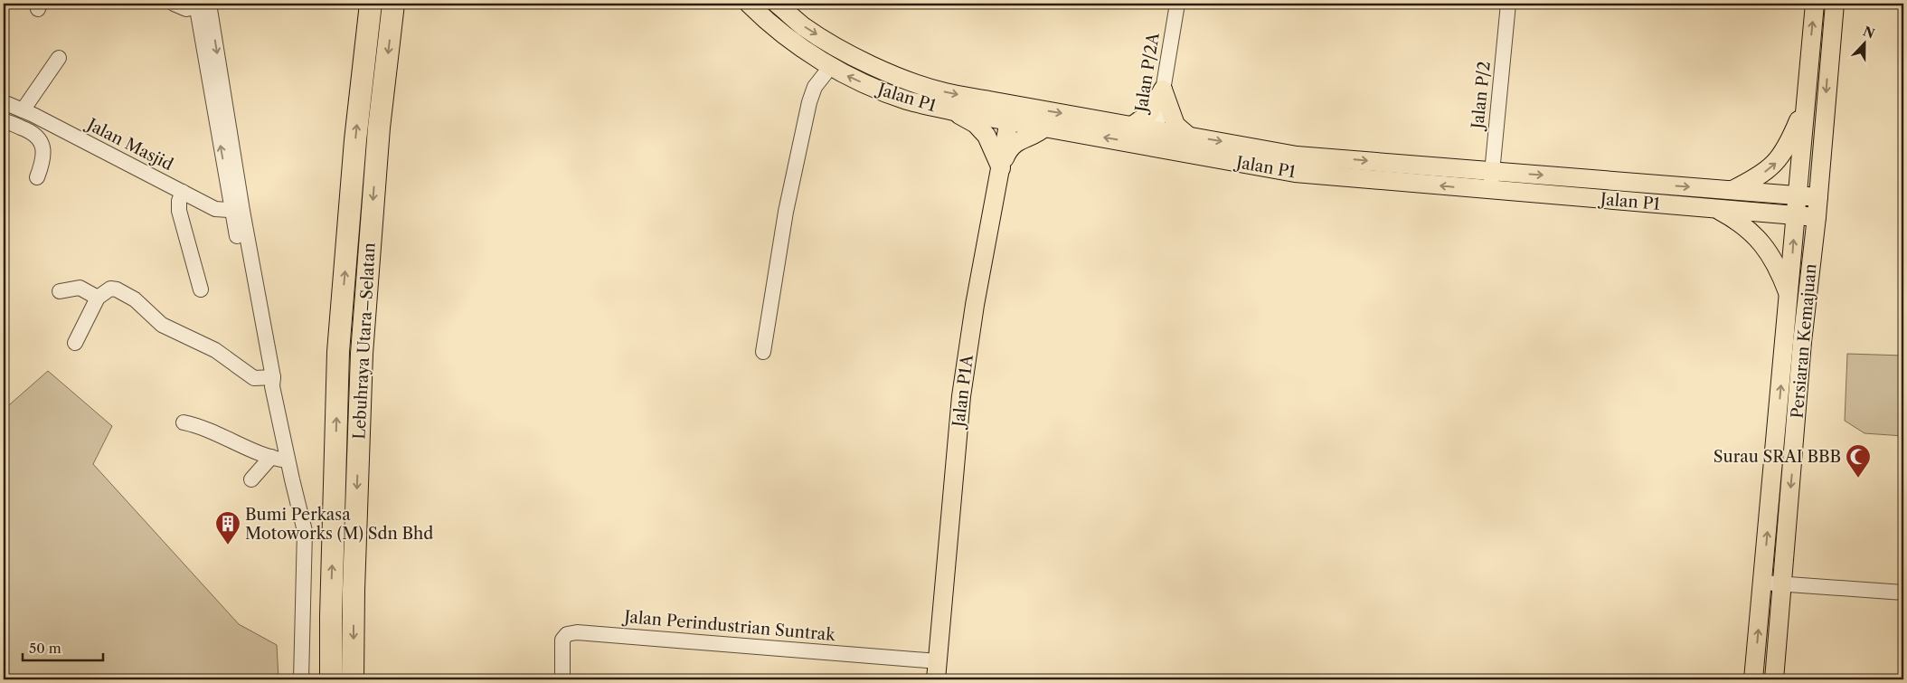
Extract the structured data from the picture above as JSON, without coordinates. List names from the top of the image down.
{
  "streets": {
    "highway": ["Lebuhraya Utara–Selatan"],
    "main road": ["Jalan P1", "Persiaran Kemajuan", "Jalan P1A"],
    "street": [
      "Jalan P/2A",
      "Jalan P/2",
      "Jalan Masjid",
      "Jalan Perindustrian Suntrak"
    ]
  },
  "crossings": [
    ["Jalan P/2A", "Jalan P1"],
    ["Jalan P/2", "Jalan P1"],
    ["Jalan P1", "Persiaran Kemajuan"],
    ["Jalan P1", "Jalan P1A"],
    ["Jalan P1A", "Jalan Perindustrian Suntrak"]
  ],
  "places": {
    "mosque": ["Surau SRAI BBB"],
    "building": ["Bumi Perkasa Motoworks (M) Sdn Bhd"]
  },
  "scale_bar": "50 m",
  "north": "top"
}
